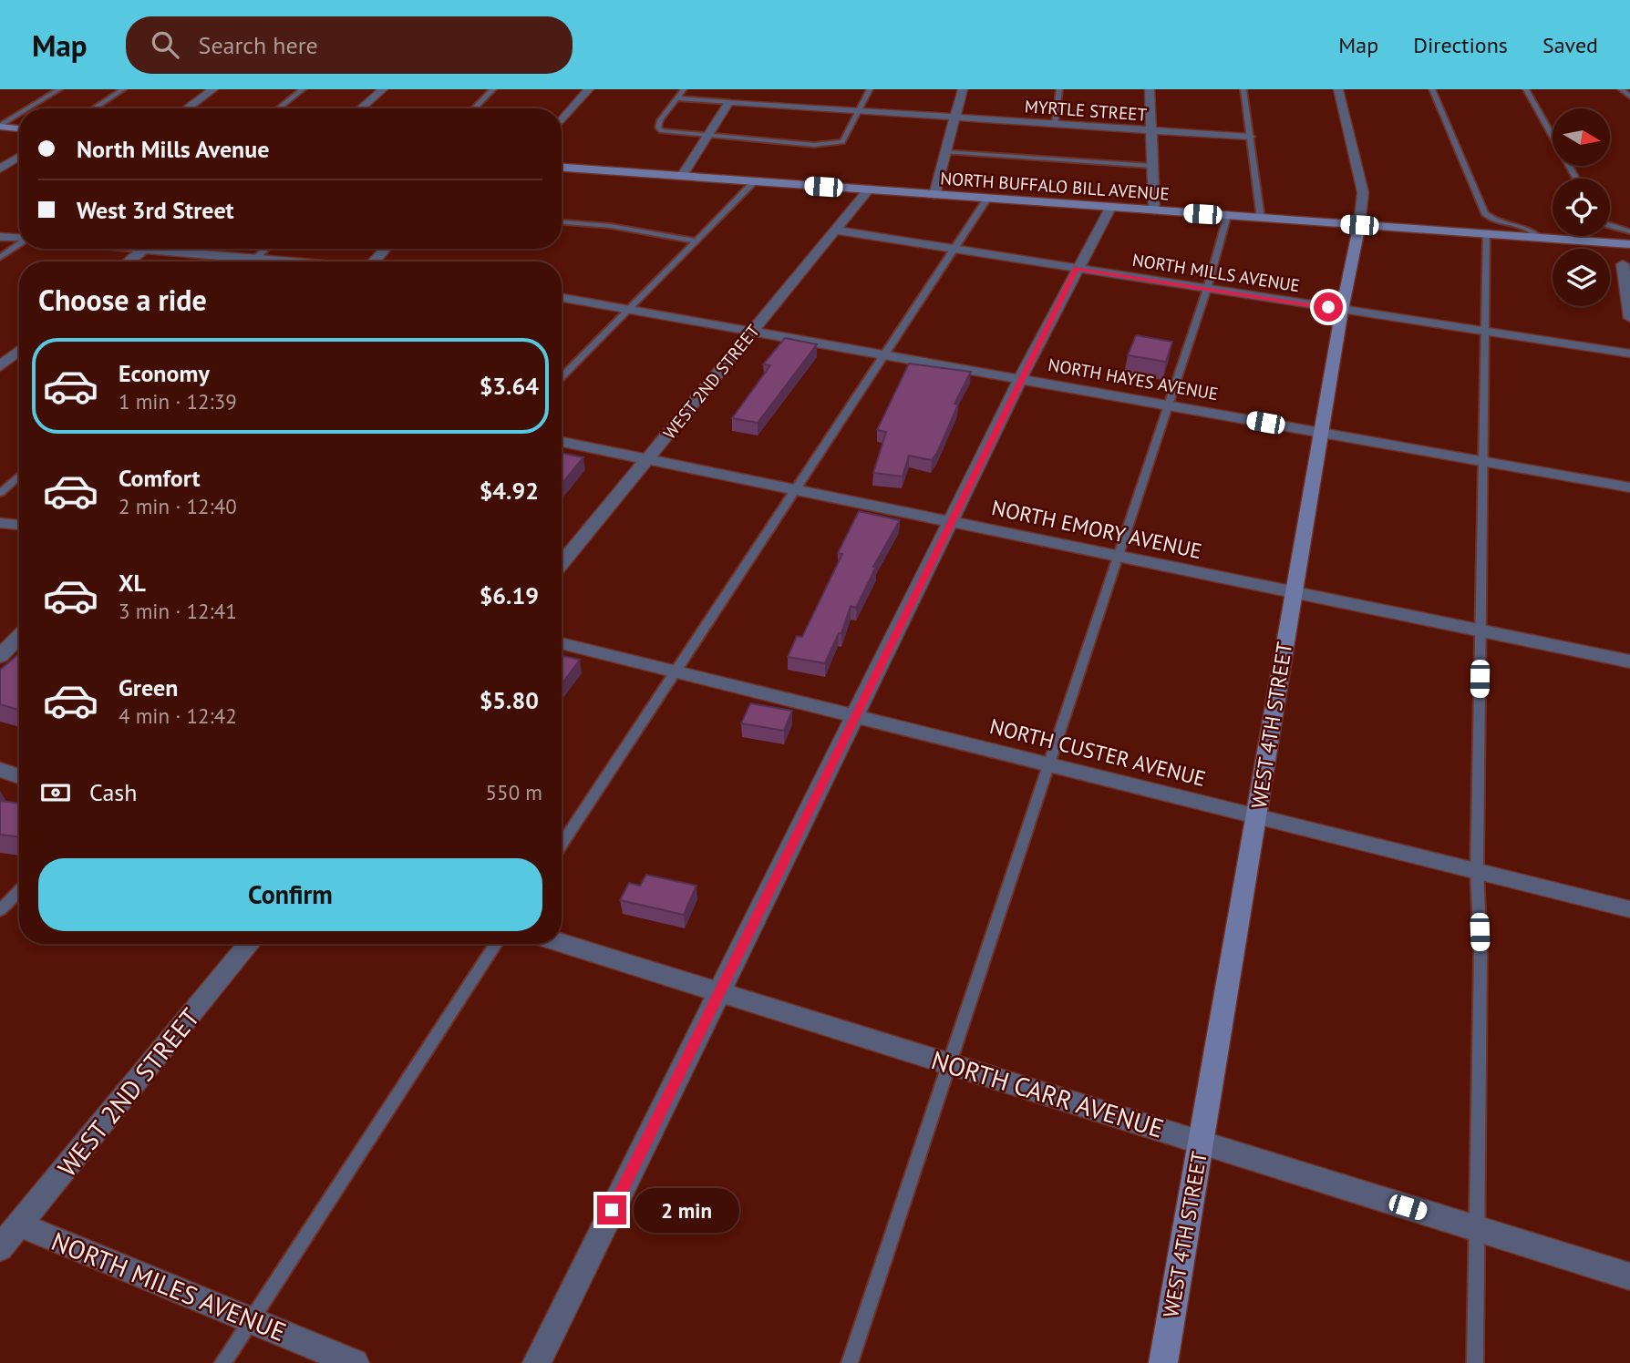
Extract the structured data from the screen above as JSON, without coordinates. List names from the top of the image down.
{
  "streets": {
    "main road": ["NORTH BUFFALO BILL AVENUE", "WEST 4TH STREET"],
    "street": [
      "MYRTLE STREET",
      "NORTH MILLS AVENUE",
      "NORTH HAYES AVENUE",
      "WEST 2ND STREET",
      "NORTH EMORY AVENUE",
      "NORTH CUSTER AVENUE",
      "NORTH CARR AVENUE",
      "NORTH MILES AVENUE"
    ]
  },
  "crossings": [
    ["NORTH BUFFALO BILL AVENUE", "WEST 2ND STREET"],
    ["NORTH BUFFALO BILL AVENUE", "WEST 4TH STREET"],
    ["NORTH MILLS AVENUE", "WEST 2ND STREET"],
    ["NORTH MILLS AVENUE", "WEST 4TH STREET"],
    ["NORTH HAYES AVENUE", "WEST 2ND STREET"],
    ["NORTH HAYES AVENUE", "WEST 4TH STREET"],
    ["WEST 2ND STREET", "NORTH EMORY AVENUE"],
    ["WEST 2ND STREET", "NORTH MILES AVENUE"],
    ["NORTH EMORY AVENUE", "WEST 4TH STREET"],
    ["WEST 4TH STREET", "NORTH CUSTER AVENUE"],
    ["WEST 4TH STREET", "NORTH CARR AVENUE"]
  ],
  "north": "right",
  "page": {
    "header": "Map",
    "search": "Search here",
    "nav": ["Map", "Directions", "Saved"],
    "banner": ["North Mills Avenue", "West 3rd Street"],
    "heading": "Choose a ride",
    "list": [
      {
        "name": "Economy",
        "note": "1 min · 12:39",
        "value": "$3.64"
      },
      {
        "name": "Comfort",
        "note": "2 min · 12:40",
        "value": "$4.92"
      },
      {
        "name": "XL",
        "note": "3 min · 12:41",
        "value": "$6.19"
      },
      {
        "name": "Green",
        "note": "4 min · 12:42",
        "value": "$5.80"
      }
    ],
    "pay": ["Cash", "550 m"],
    "buttons": "Confirm",
    "bubble": "2 min"
  }
}
